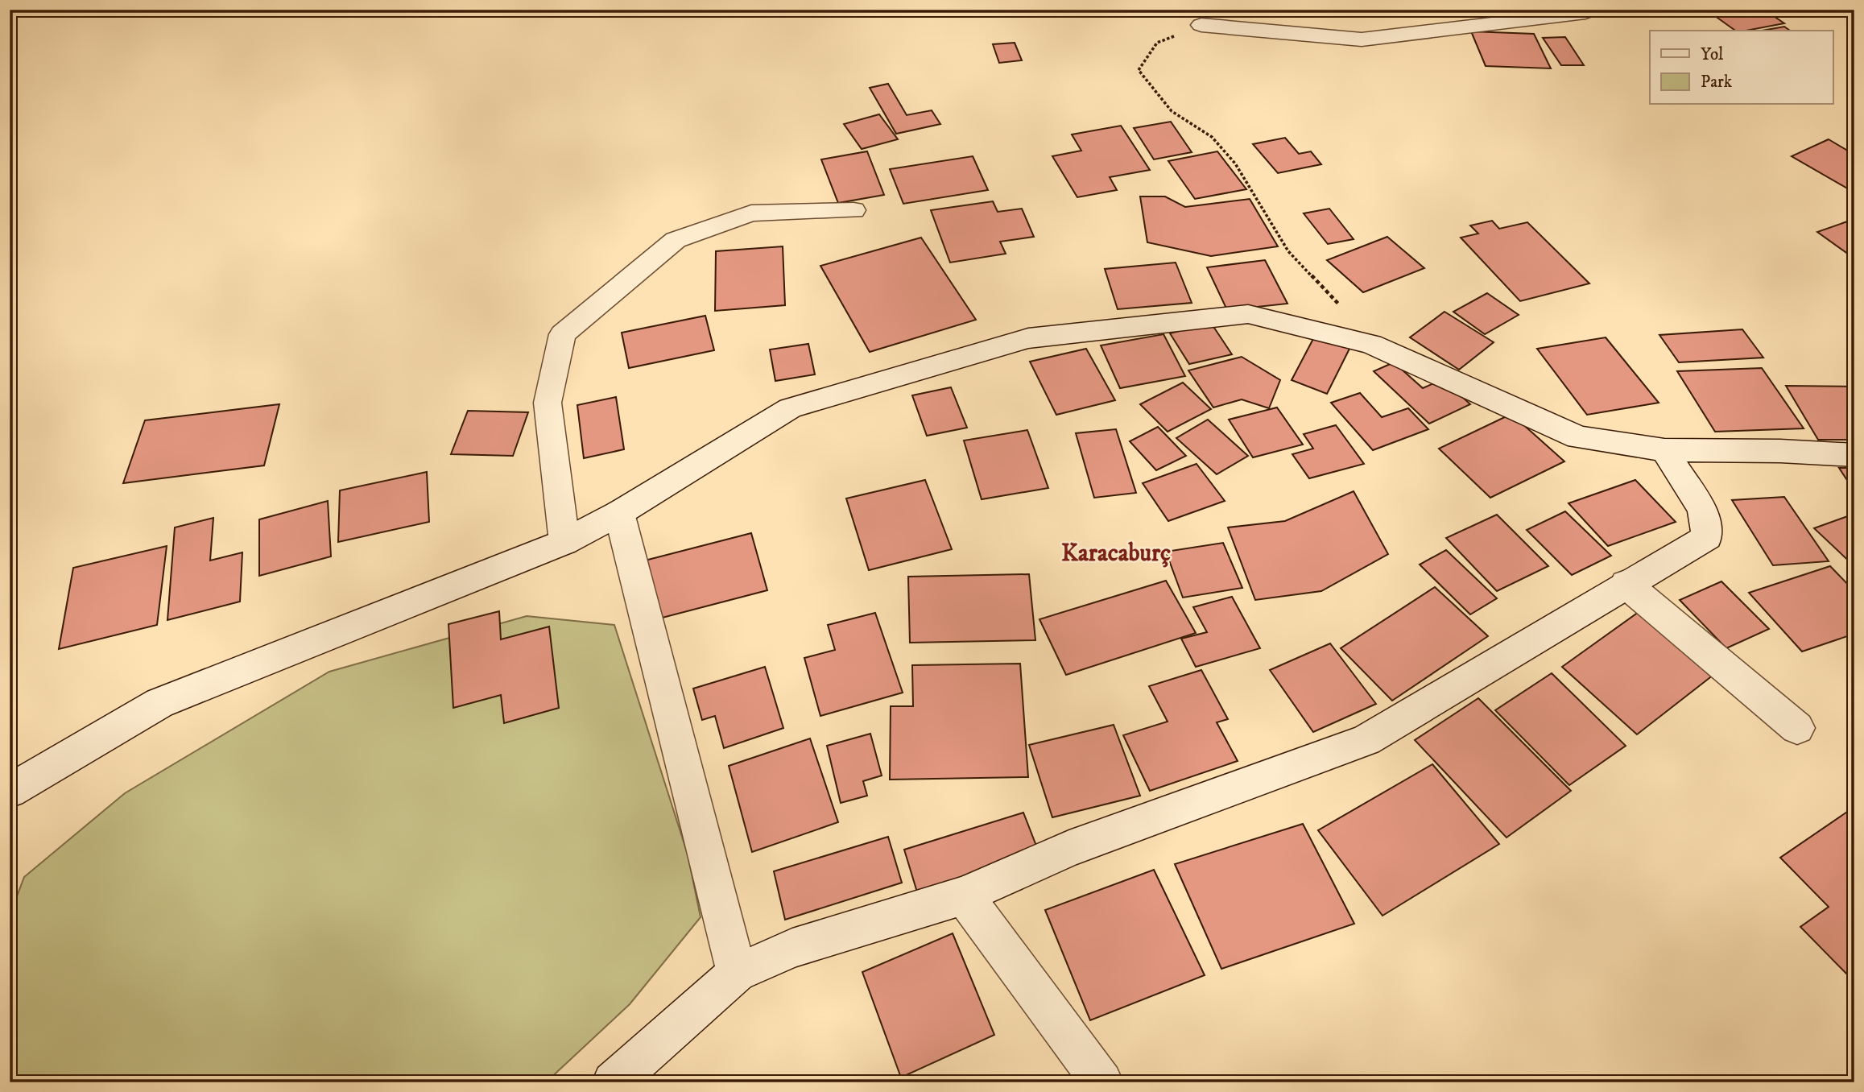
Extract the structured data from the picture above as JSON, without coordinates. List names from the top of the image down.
{
  "districts": ["Karacaburç"],
  "legend": ["Yol", "Park"]
}
